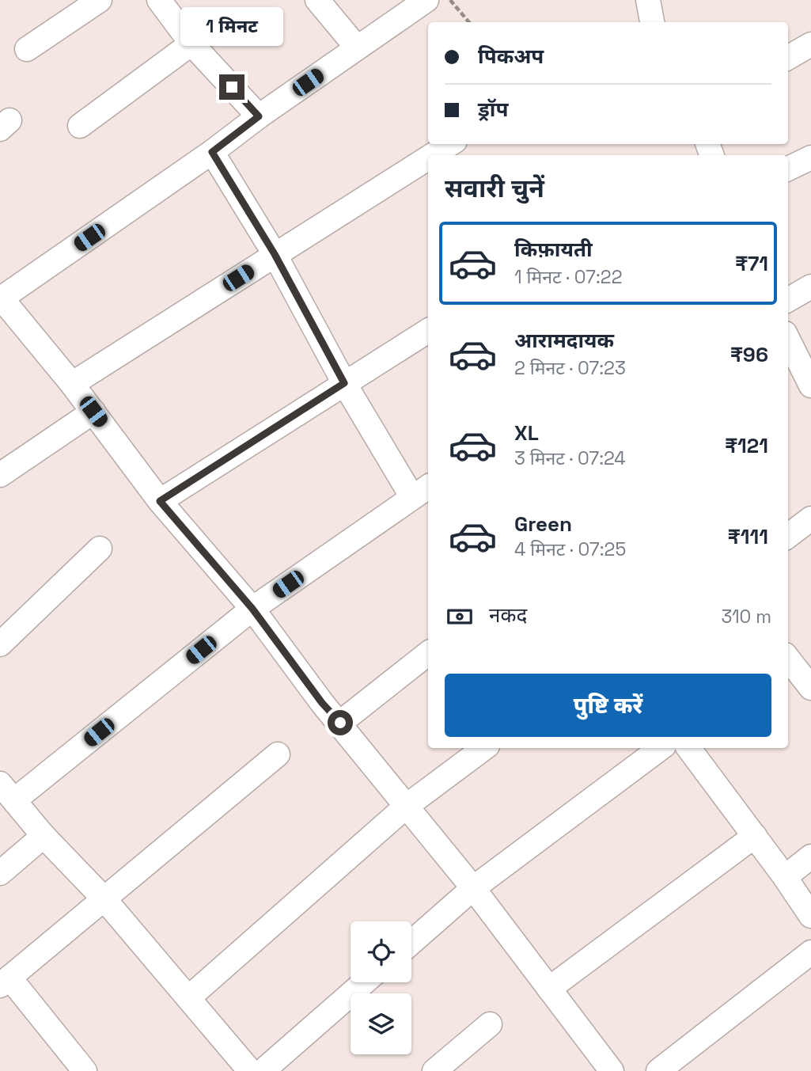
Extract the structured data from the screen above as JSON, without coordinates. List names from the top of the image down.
{
  "page": {
    "bubble": "1 मिनट",
    "banner": ["पिकअप", "ड्रॉप"],
    "heading": "सवारी चुनें",
    "list": [
      {
        "name": "किफ़ायती",
        "note": "1 मिनट · 07:22",
        "value": "₹71"
      },
      {
        "name": "आरामदायक",
        "note": "2 मिनट · 07:23",
        "value": "₹96"
      },
      {
        "name": "XL",
        "note": "3 मिनट · 07:24",
        "value": "₹121"
      },
      {
        "name": "Green",
        "note": "4 मिनट · 07:25",
        "value": "₹111"
      }
    ],
    "pay": ["नकद", "310 m"],
    "buttons": "पुष्टि करें"
  }
}
